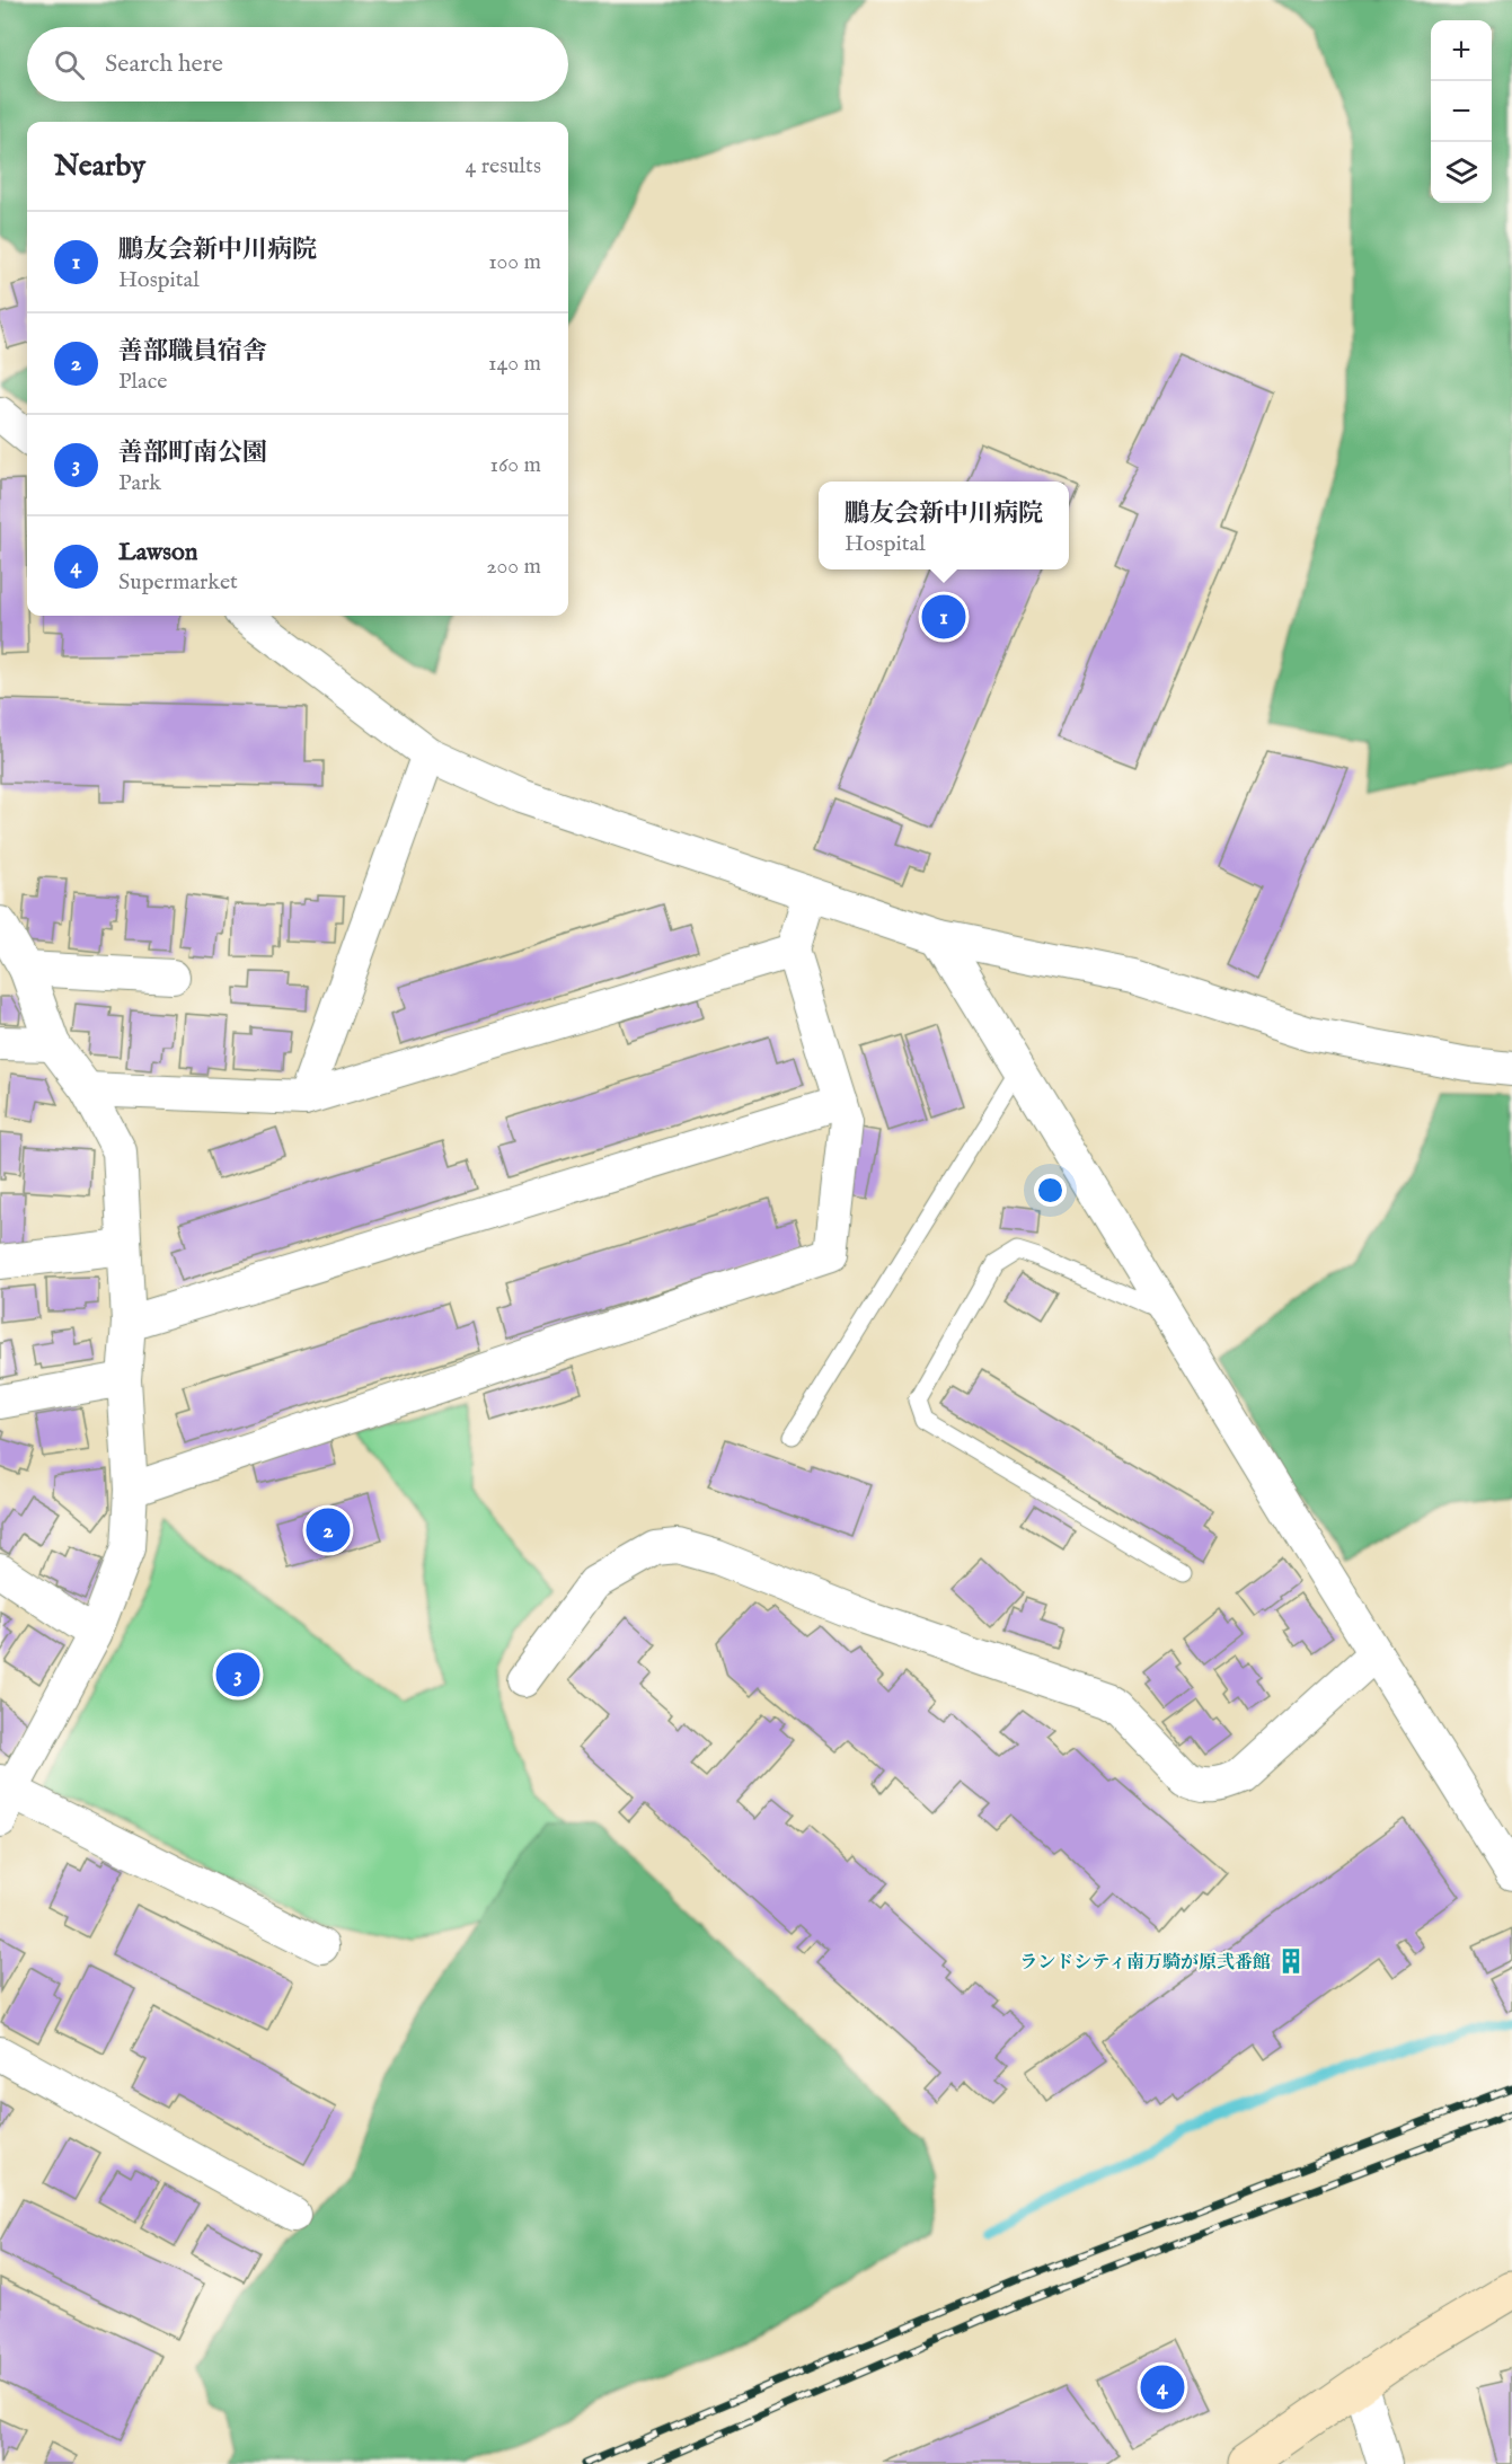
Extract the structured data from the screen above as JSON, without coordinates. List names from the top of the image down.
{
  "places": {
    "building": ["ランドシティ南万騎が原弐番館"]
  },
  "page": {
    "map_buttons": ["+", "−"],
    "search": "Search here",
    "heading": ["Nearby", "4 results"],
    "list": [
      {
        "mark": "1",
        "name": "鵬友会新中川病院",
        "note": "Hospital",
        "value": "100 m"
      },
      {
        "mark": "2",
        "name": "善部職員宿舎",
        "note": "Place",
        "value": "140 m"
      },
      {
        "mark": "3",
        "name": "善部町南公園",
        "note": "Park",
        "value": "160 m"
      },
      {
        "mark": "4",
        "name": "Lawson",
        "note": "Supermarket",
        "value": "200 m"
      }
    ],
    "popup": ["鵬友会新中川病院", "Hospital"],
    "pins": [
      "1",
      "2",
      "3",
      "4"
    ]
  }
}
